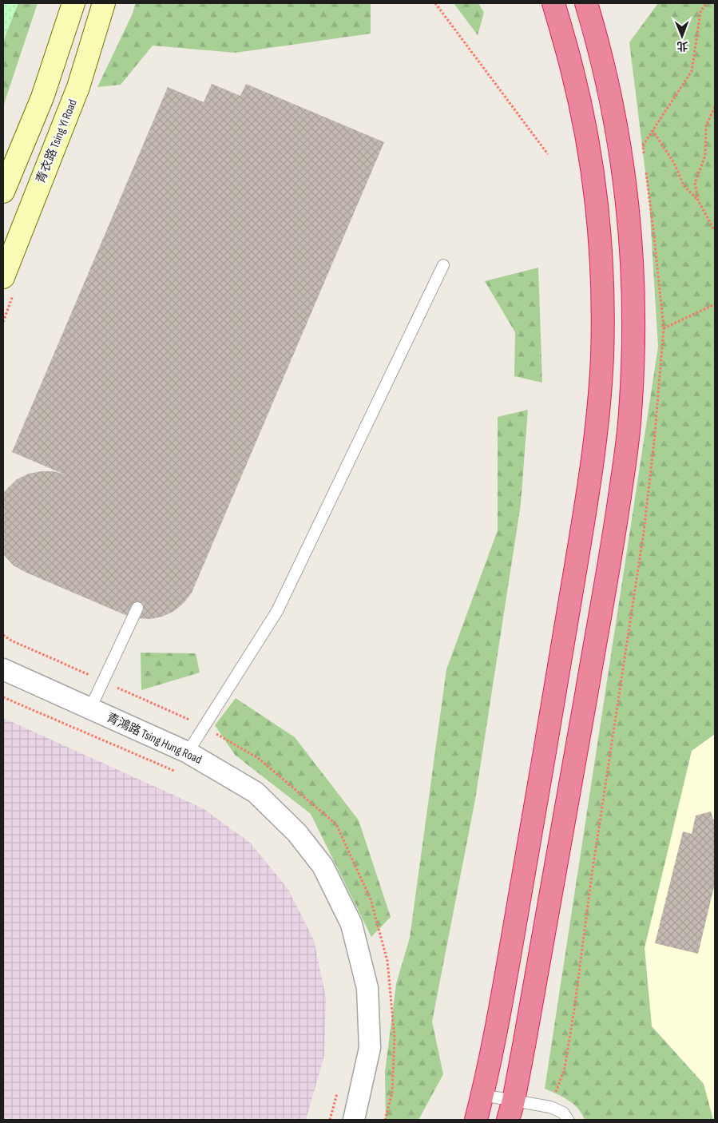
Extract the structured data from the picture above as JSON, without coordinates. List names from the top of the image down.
{
  "streets": {
    "main road": ["青衣路 Tsing Yi Road"],
    "street": ["青鴻路 Tsing Hung Road"]
  },
  "north": "bottom"
}
